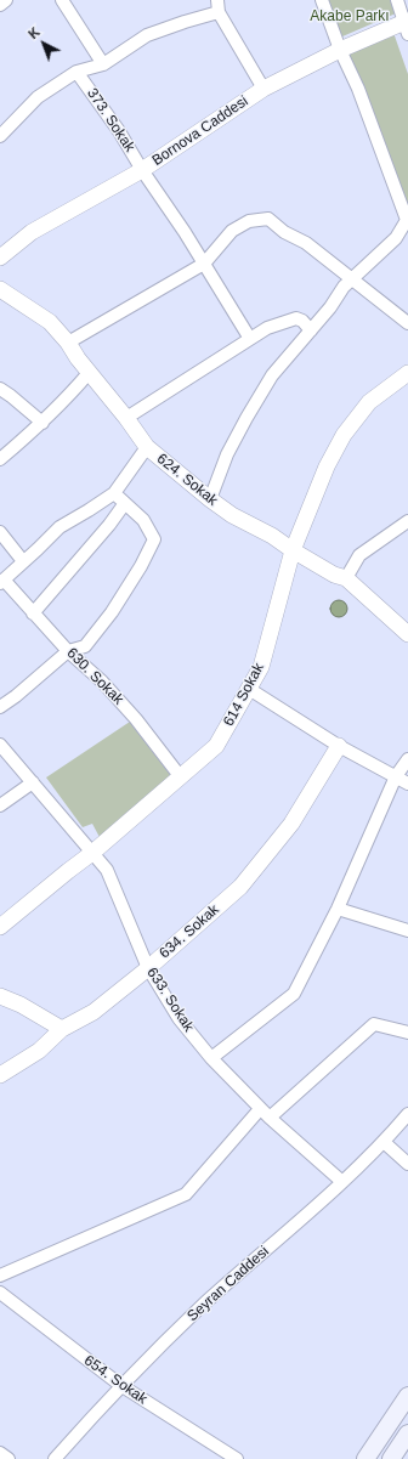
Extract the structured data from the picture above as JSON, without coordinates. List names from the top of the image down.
{
  "streets": {
    "street": [
      "373. Sokak",
      "Bornova Caddesi",
      "624. Sokak",
      "630. Sokak",
      "614 Sokak",
      "634. Sokak",
      "633. Sokak",
      "Seyran Caddesi",
      "654. Sokak"
    ]
  },
  "crossings": [
    ["373. Sokak", "Bornova Caddesi"],
    ["624. Sokak", "614 Sokak"],
    ["630. Sokak", "614 Sokak"],
    ["614 Sokak", "633. Sokak"],
    ["634. Sokak", "633. Sokak"],
    ["633. Sokak", "Seyran Caddesi"],
    ["Seyran Caddesi", "654. Sokak"]
  ],
  "parks": ["Akabe Parkı"],
  "north": "top left"
}
